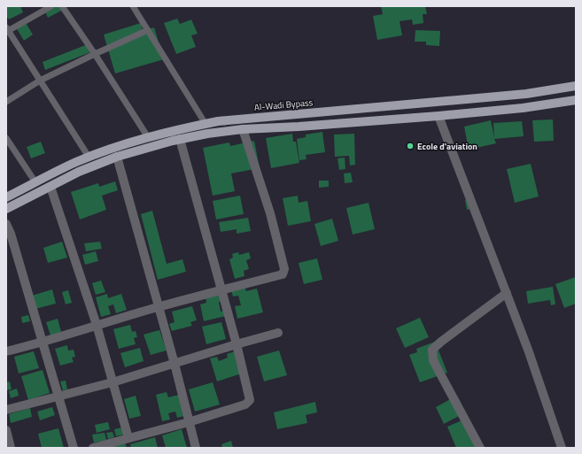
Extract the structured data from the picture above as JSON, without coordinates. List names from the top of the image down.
{
  "streets": {
    "main road": ["Al-Wadi Bypass"]
  },
  "places": ["Ecole d'aviation"]
}
